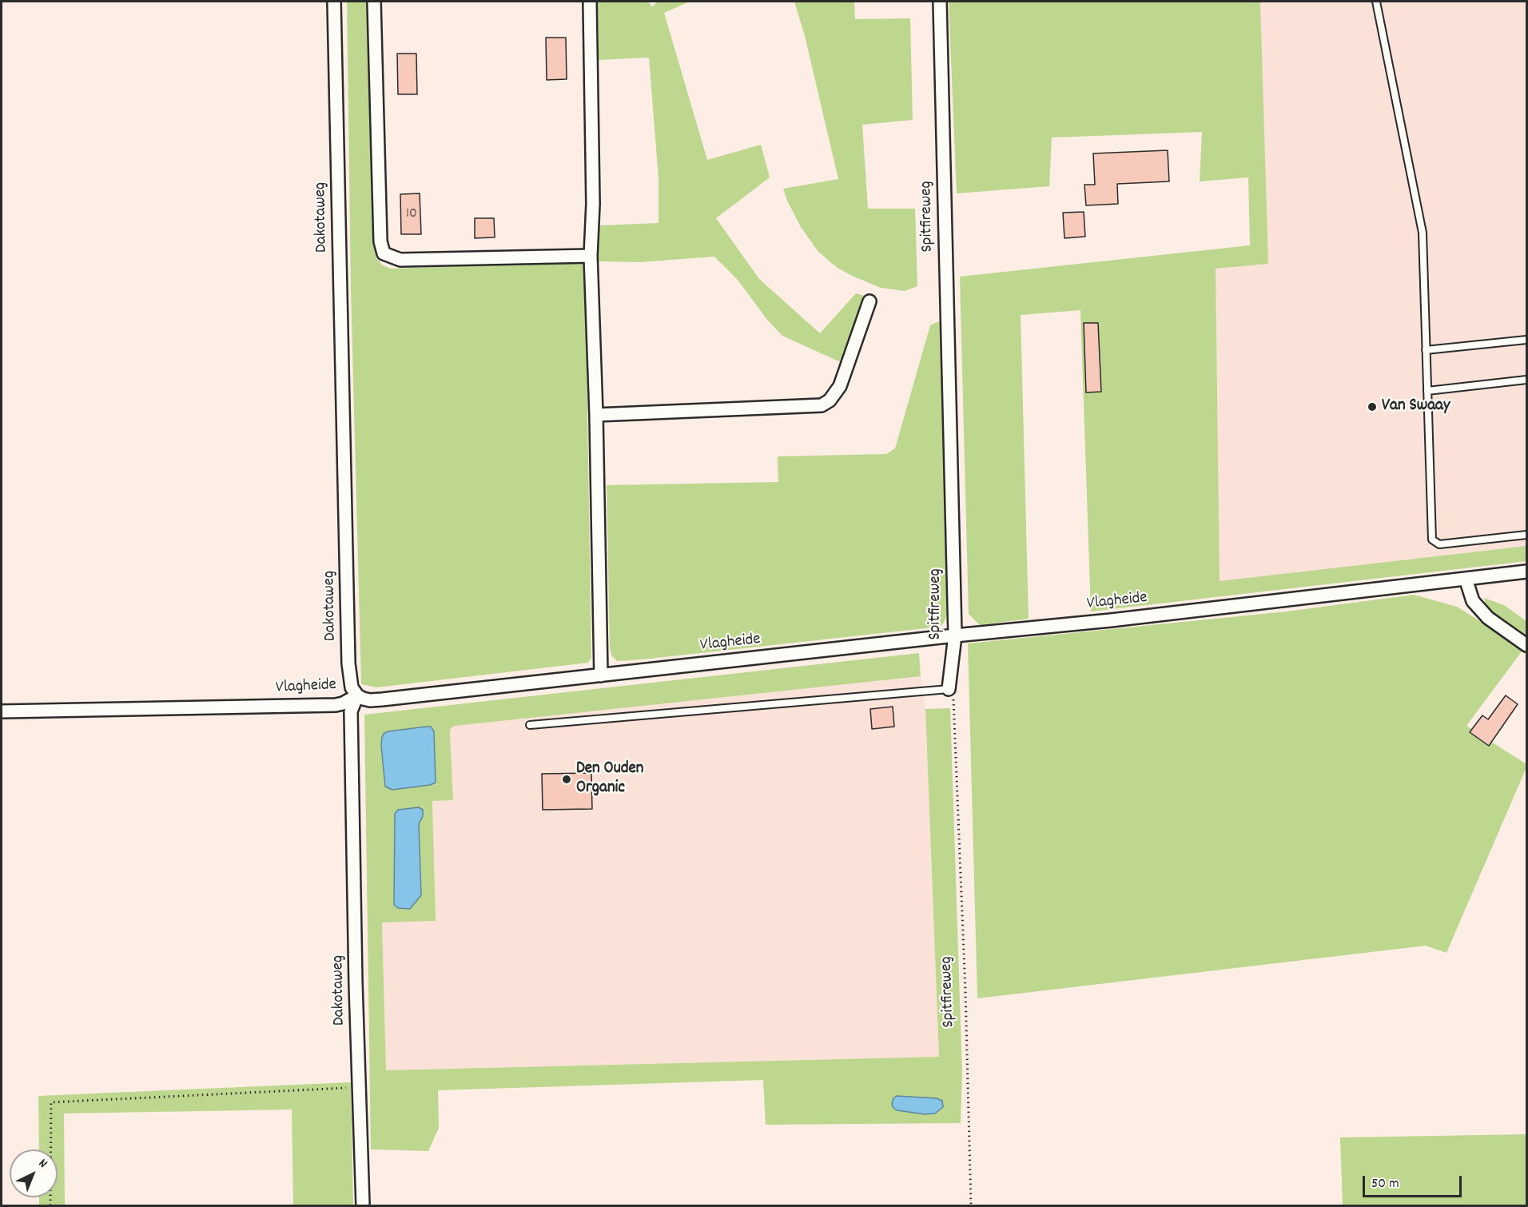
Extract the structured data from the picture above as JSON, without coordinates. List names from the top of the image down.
{
  "streets": {
    "street": ["Spitfireweg", "Dakotaweg", "Vlagheide"]
  },
  "crossings": [
    ["Spitfireweg", "Vlagheide"],
    ["Dakotaweg", "Vlagheide"]
  ],
  "places": ["Van Swaay", "Den Ouden Organic"],
  "house_numbers": ["10"],
  "scale_bar": "50 m",
  "north": "top right"
}
